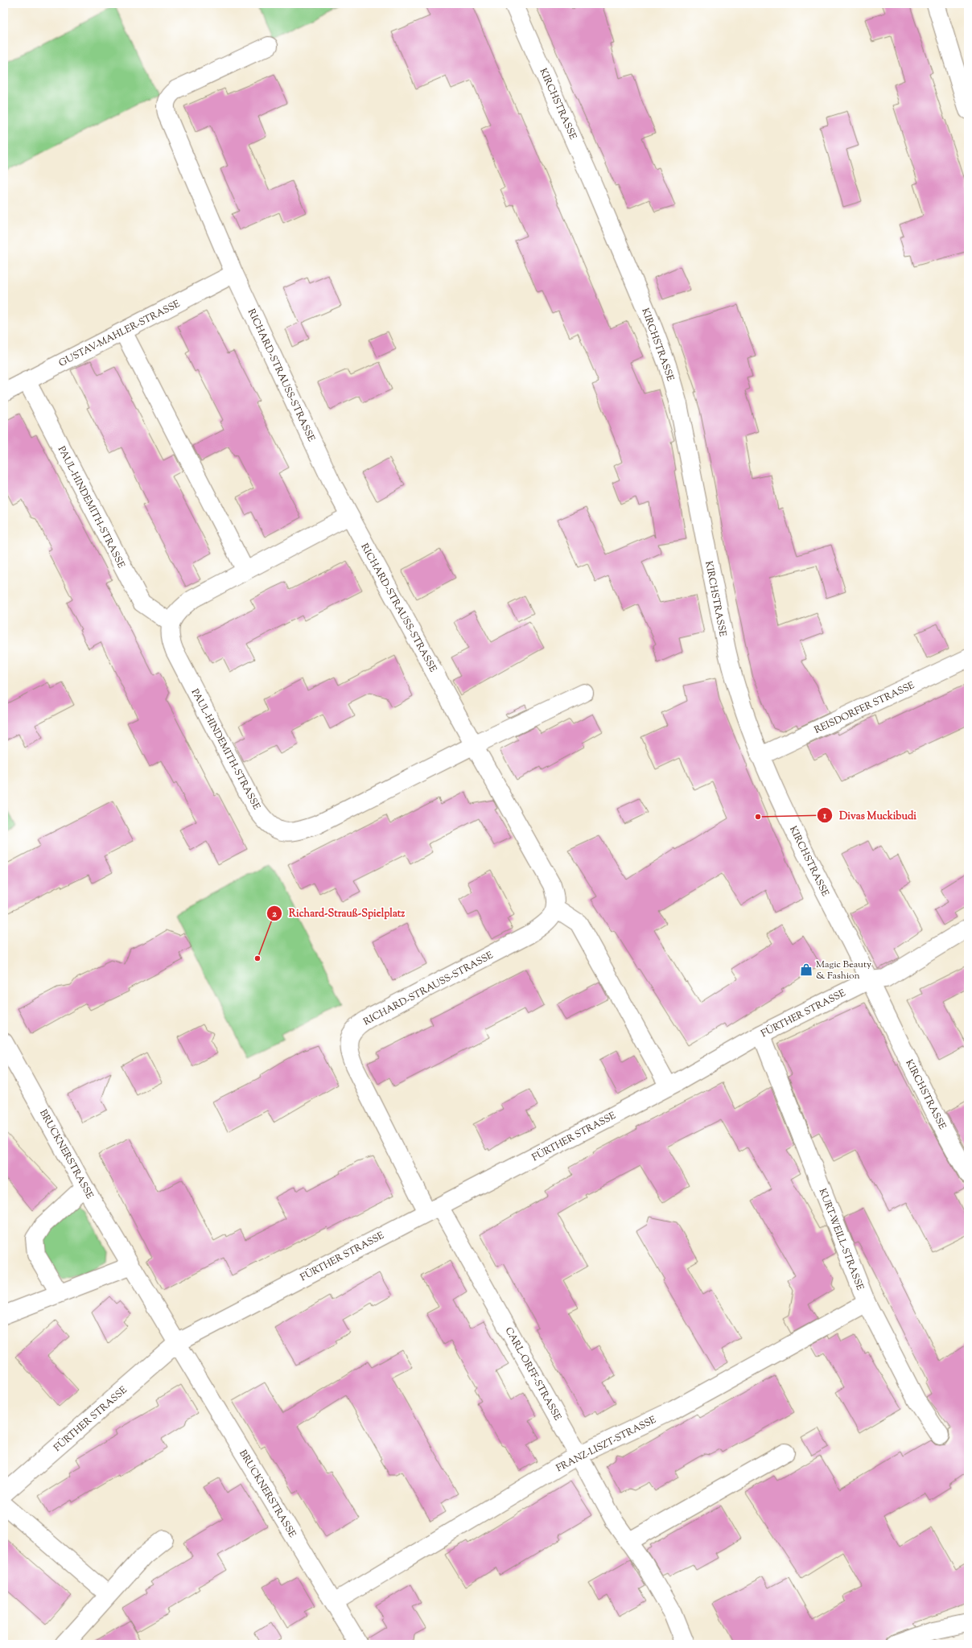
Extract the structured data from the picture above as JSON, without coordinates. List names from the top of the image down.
{
  "streets": {
    "street": [
      "KIRCHSTRASSE",
      "GUSTAV-MAHLER-STRASSE",
      "RICHARD-STRAUSS-STRASSE",
      "PAUL-HINDEMITH-STRASSE",
      "REISDORFER STRASSE",
      "FÜRTHER STRASSE",
      "BRUCKNERSTRASSE",
      "KURT-WEILL-STRASSE",
      "CARL-ORFF-STRASSE",
      "FRANZ-LISZT-STRASSE"
    ]
  },
  "crossings": [
    ["KIRCHSTRASSE", "REISDORFER STRASSE"],
    ["KIRCHSTRASSE", "FÜRTHER STRASSE"],
    ["GUSTAV-MAHLER-STRASSE", "RICHARD-STRAUSS-STRASSE"],
    ["GUSTAV-MAHLER-STRASSE", "PAUL-HINDEMITH-STRASSE"],
    ["RICHARD-STRAUSS-STRASSE", "PAUL-HINDEMITH-STRASSE"],
    ["RICHARD-STRAUSS-STRASSE", "FÜRTHER STRASSE"],
    ["RICHARD-STRAUSS-STRASSE", "CARL-ORFF-STRASSE"],
    ["FÜRTHER STRASSE", "BRUCKNERSTRASSE"],
    ["FÜRTHER STRASSE", "KURT-WEILL-STRASSE"],
    ["FÜRTHER STRASSE", "CARL-ORFF-STRASSE"],
    ["BRUCKNERSTRASSE", "FRANZ-LISZT-STRASSE"],
    ["KURT-WEILL-STRASSE", "FRANZ-LISZT-STRASSE"],
    ["CARL-ORFF-STRASSE", "FRANZ-LISZT-STRASSE"]
  ],
  "places": {
    "other": ["Divas Muckibudi", "Richard-Strauß-Spielplatz"],
    "shop": ["Magic Beauty & Fashion"]
  }
}
